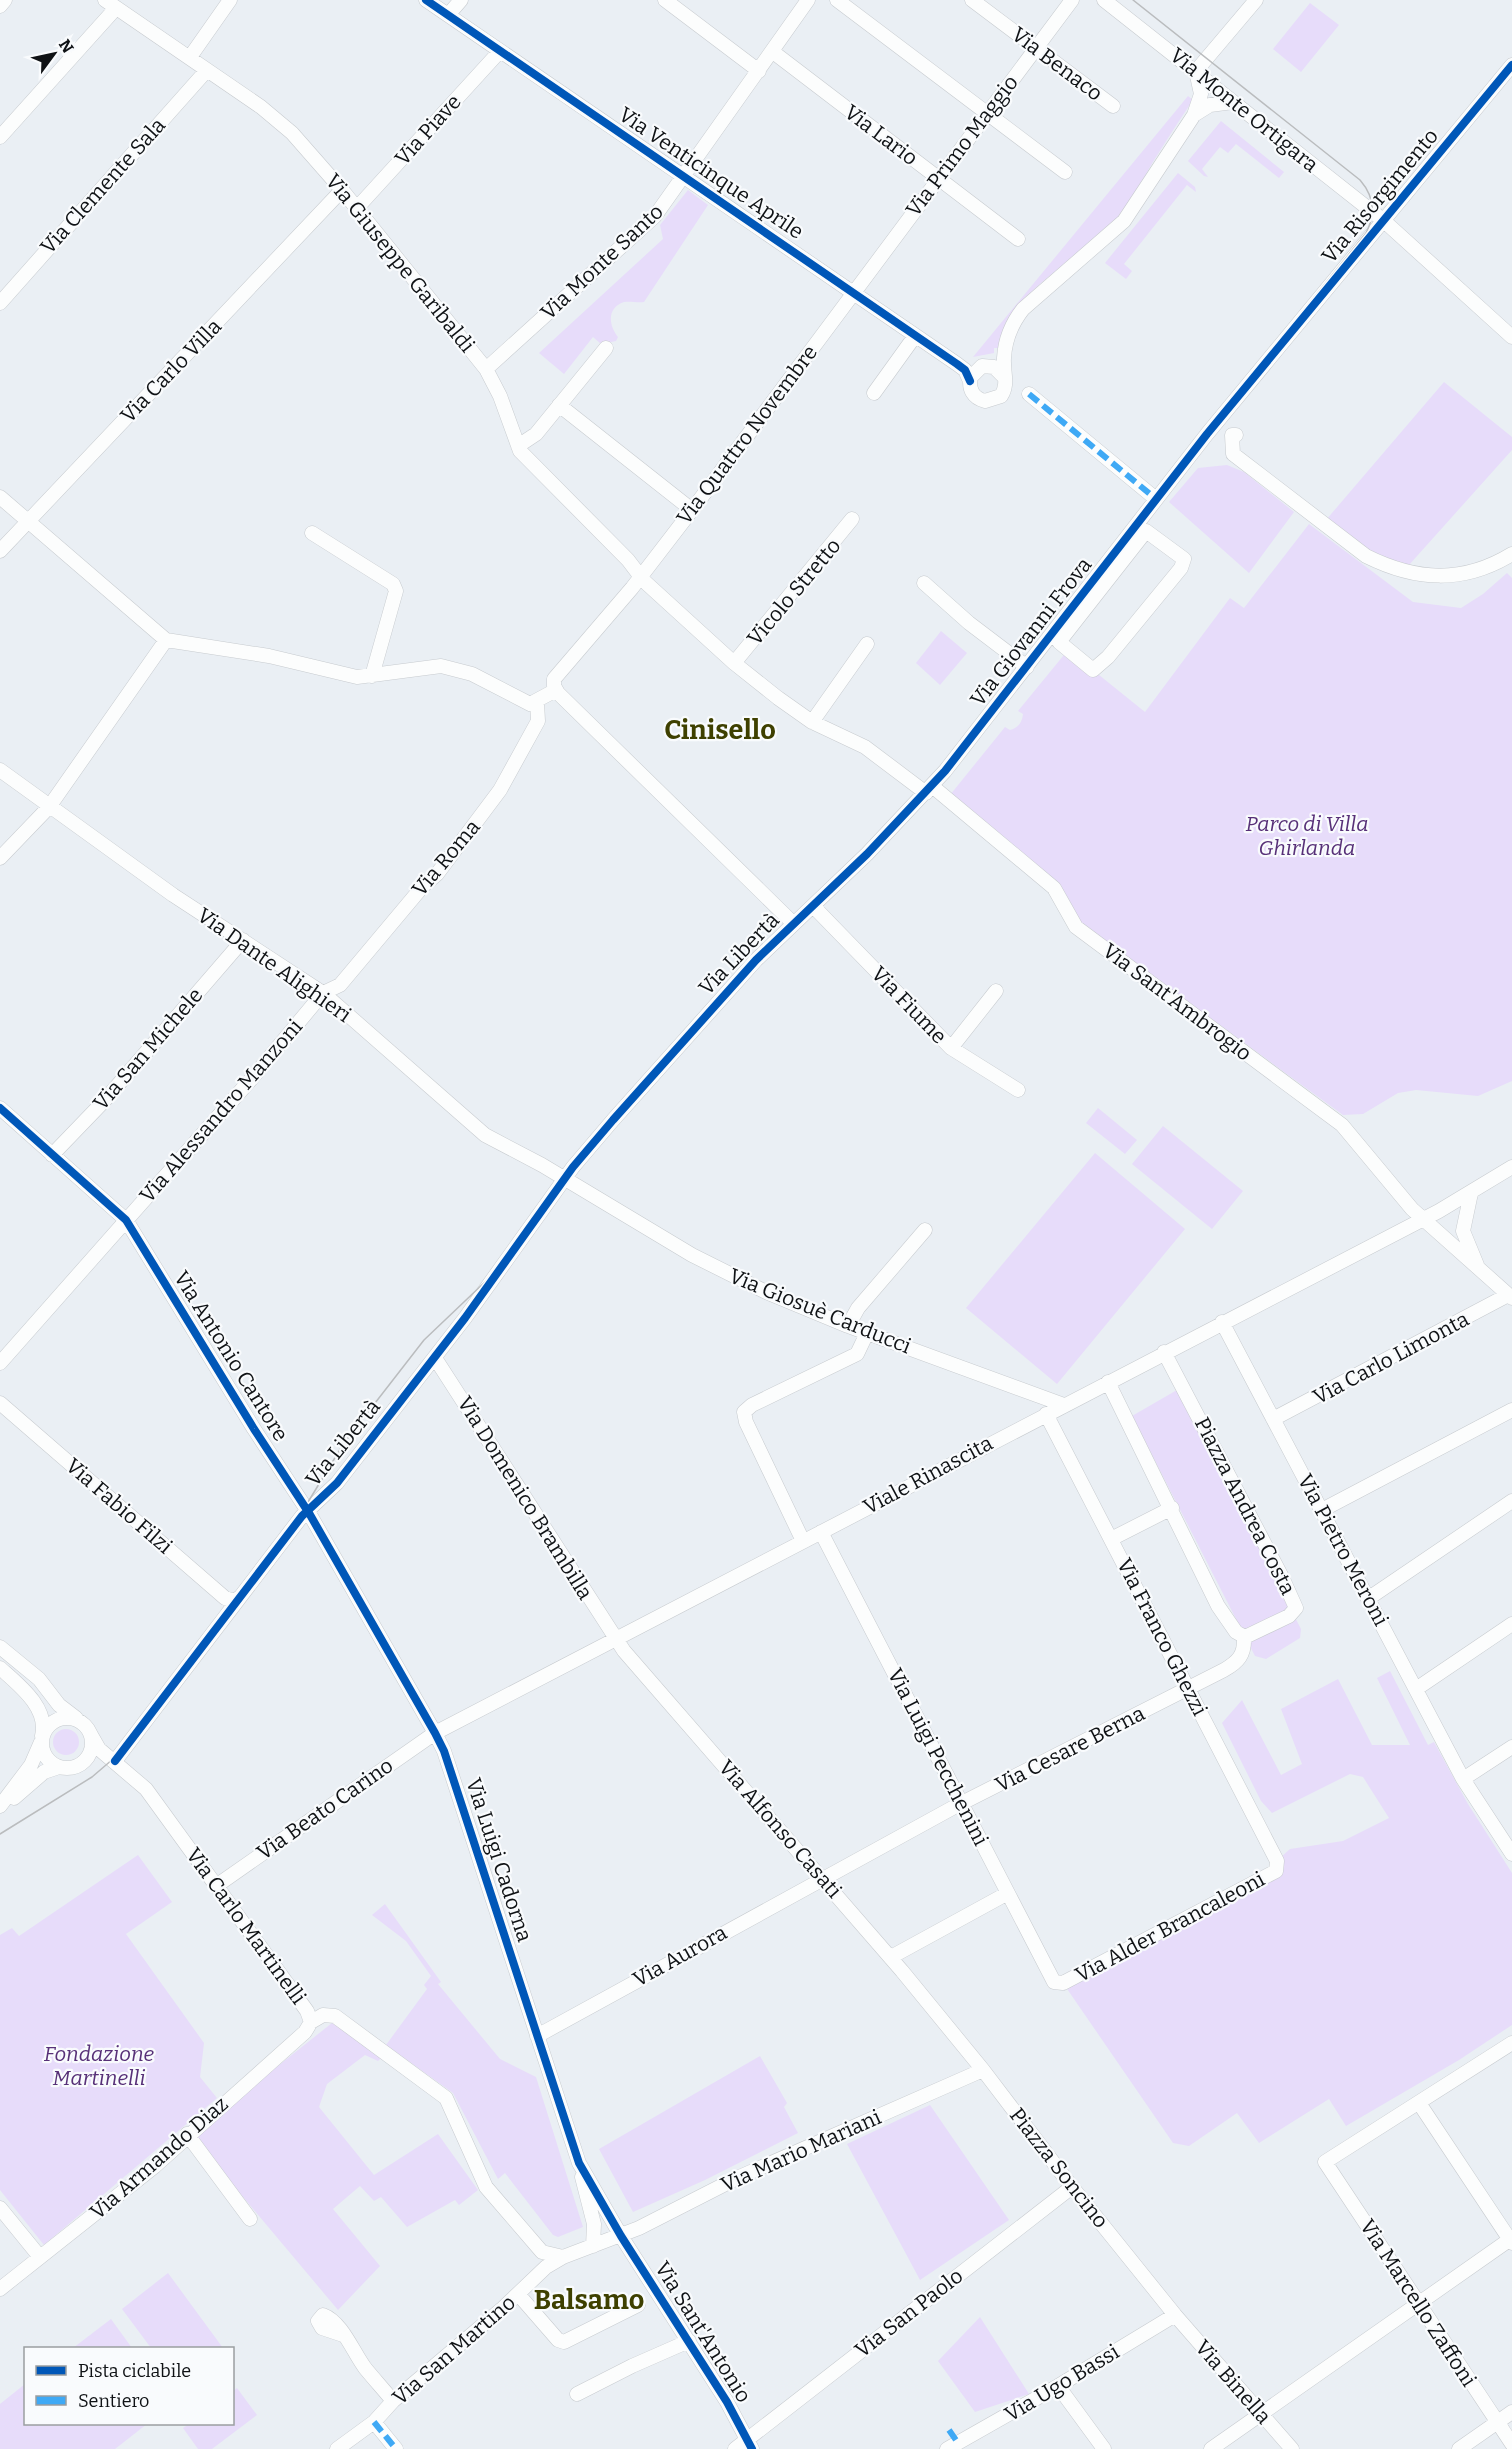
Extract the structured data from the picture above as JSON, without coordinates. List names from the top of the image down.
{
  "streets": {
    "street": [
      "Via Benaco",
      "Via Monte Ortigara",
      "Via Piave",
      "Via Lario",
      "Via Primo Maggio",
      "Via Venticinque Aprile",
      "Via Clemente Sala",
      "Via Risorgimento",
      "Via Monte Santo",
      "Via Giuseppe Garibaldi",
      "Via Carlo Villa",
      "Via Quattro Novembre",
      "Vicolo Stretto",
      "Via Giovanni Frova",
      "Via Roma",
      "Via Libertà",
      "Via Dante Alighieri",
      "Via Sant'Ambrogio",
      "Via Fiume",
      "Via San Michele",
      "Via Alessandro Manzoni",
      "Via Giosuè Carducci",
      "Via Antonio Cantore",
      "Via Carlo Limonta",
      "Viale Rinascita",
      "Via Domenico Brambilla",
      "Via Fabio Filzi",
      "Piazza Andrea Costa",
      "Via Pietro Meroni",
      "Via Franco Ghezzi",
      "Via Cesare Berna",
      "Via Luigi Pecchenini",
      "Via Beato Carino",
      "Via Alfonso Casati",
      "Via Luigi Cadorna",
      "Via Carlo Martinelli",
      "Via Alder Brancaleoni",
      "Via Aurora",
      "Via Mario Mariani",
      "Via Armando Diaz",
      "Piazza Soncino",
      "Via Marcello Zaffoni",
      "Via San Paolo",
      "Via Sant'Antonio",
      "Via San Martino",
      "Via Binella",
      "Via Ugo Bassi"
    ]
  },
  "crossings": [
    ["Via Benaco", "Via Primo Maggio"],
    ["Via Monte Ortigara", "Via Risorgimento"],
    ["Via Piave", "Via Venticinque Aprile"],
    ["Via Piave", "Via Giuseppe Garibaldi"],
    ["Via Lario", "Via Primo Maggio"],
    ["Via Lario", "Via Monte Santo"],
    ["Via Primo Maggio", "Via Venticinque Aprile"],
    ["Via Primo Maggio", "Via Quattro Novembre"],
    ["Via Venticinque Aprile", "Via Monte Santo"],
    ["Via Venticinque Aprile", "Via Quattro Novembre"],
    ["Via Clemente Sala", "Via Giuseppe Garibaldi"],
    ["Via Risorgimento", "Via Giovanni Frova"],
    ["Via Monte Santo", "Via Giuseppe Garibaldi"],
    ["Via Giuseppe Garibaldi", "Via Carlo Villa"],
    ["Via Giuseppe Garibaldi", "Via Quattro Novembre"],
    ["Via Giuseppe Garibaldi", "Vicolo Stretto"],
    ["Via Giuseppe Garibaldi", "Via Sant'Ambrogio"],
    ["Via Giovanni Frova", "Via Libertà"],
    ["Via Giovanni Frova", "Via Sant'Ambrogio"],
    ["Via Roma", "Via Dante Alighieri"],
    ["Via Roma", "Via Alessandro Manzoni"],
    ["Via Libertà", "Via Dante Alighieri"],
    ["Via Libertà", "Via Sant'Ambrogio"],
    ["Via Libertà", "Via Fiume"],
    ["Via Libertà", "Via Giosuè Carducci"],
    ["Via Libertà", "Via Antonio Cantore"],
    ["Via Libertà", "Via Domenico Brambilla"],
    ["Via Libertà", "Via Fabio Filzi"],
    ["Via Libertà", "Via Luigi Cadorna"],
    ["Via Libertà", "Via Carlo Martinelli"],
    ["Via Dante Alighieri", "Via San Michele"],
    ["Via Dante Alighieri", "Via Alessandro Manzoni"],
    ["Via Dante Alighieri", "Via Giosuè Carducci"],
    ["Via Sant'Ambrogio", "Via Carlo Limonta"],
    ["Via Sant'Ambrogio", "Viale Rinascita"],
    ["Via San Michele", "Via Antonio Cantore"],
    ["Via Alessandro Manzoni", "Via Antonio Cantore"],
    ["Via Giosuè Carducci", "Viale Rinascita"],
    ["Via Antonio Cantore", "Via Luigi Cadorna"],
    ["Via Carlo Limonta", "Via Pietro Meroni"],
    ["Viale Rinascita", "Via Domenico Brambilla"],
    ["Viale Rinascita", "Piazza Andrea Costa"],
    ["Viale Rinascita", "Via Pietro Meroni"],
    ["Viale Rinascita", "Via Franco Ghezzi"],
    ["Viale Rinascita", "Via Luigi Pecchenini"],
    ["Viale Rinascita", "Via Beato Carino"],
    ["Viale Rinascita", "Via Alfonso Casati"],
    ["Viale Rinascita", "Via Luigi Cadorna"],
    ["Via Domenico Brambilla", "Via Alfonso Casati"],
    ["Via Franco Ghezzi", "Via Cesare Berna"],
    ["Via Franco Ghezzi", "Via Alder Brancaleoni"],
    ["Via Cesare Berna", "Via Luigi Pecchenini"],
    ["Via Cesare Berna", "Via Alfonso Casati"],
    ["Via Cesare Berna", "Via Aurora"],
    ["Via Luigi Pecchenini", "Via Alder Brancaleoni"],
    ["Via Beato Carino", "Via Luigi Cadorna"],
    ["Via Beato Carino", "Via Carlo Martinelli"],
    ["Via Alfonso Casati", "Via Aurora"],
    ["Via Alfonso Casati", "Piazza Soncino"],
    ["Via Luigi Cadorna", "Via Aurora"],
    ["Via Luigi Cadorna", "Via Mario Mariani"],
    ["Via Luigi Cadorna", "Via Sant'Antonio"],
    ["Via Carlo Martinelli", "Via Armando Diaz"],
    ["Via Carlo Martinelli", "Via San Martino"],
    ["Via Mario Mariani", "Piazza Soncino"],
    ["Via Mario Mariani", "Via Sant'Antonio"],
    ["Via Mario Mariani", "Via San Martino"],
    ["Piazza Soncino", "Via San Paolo"],
    ["Piazza Soncino", "Via Binella"],
    ["Piazza Soncino", "Via Ugo Bassi"],
    ["Via San Paolo", "Via Sant'Antonio"],
    ["Via Binella", "Via Ugo Bassi"]
  ],
  "districts": ["Cinisello", "Balsamo"],
  "parks": ["Parco di Villa Ghirlanda", "Fondazione Martinelli"],
  "legend": ["Pista ciclabile", "Sentiero"],
  "north": "top right"
}
